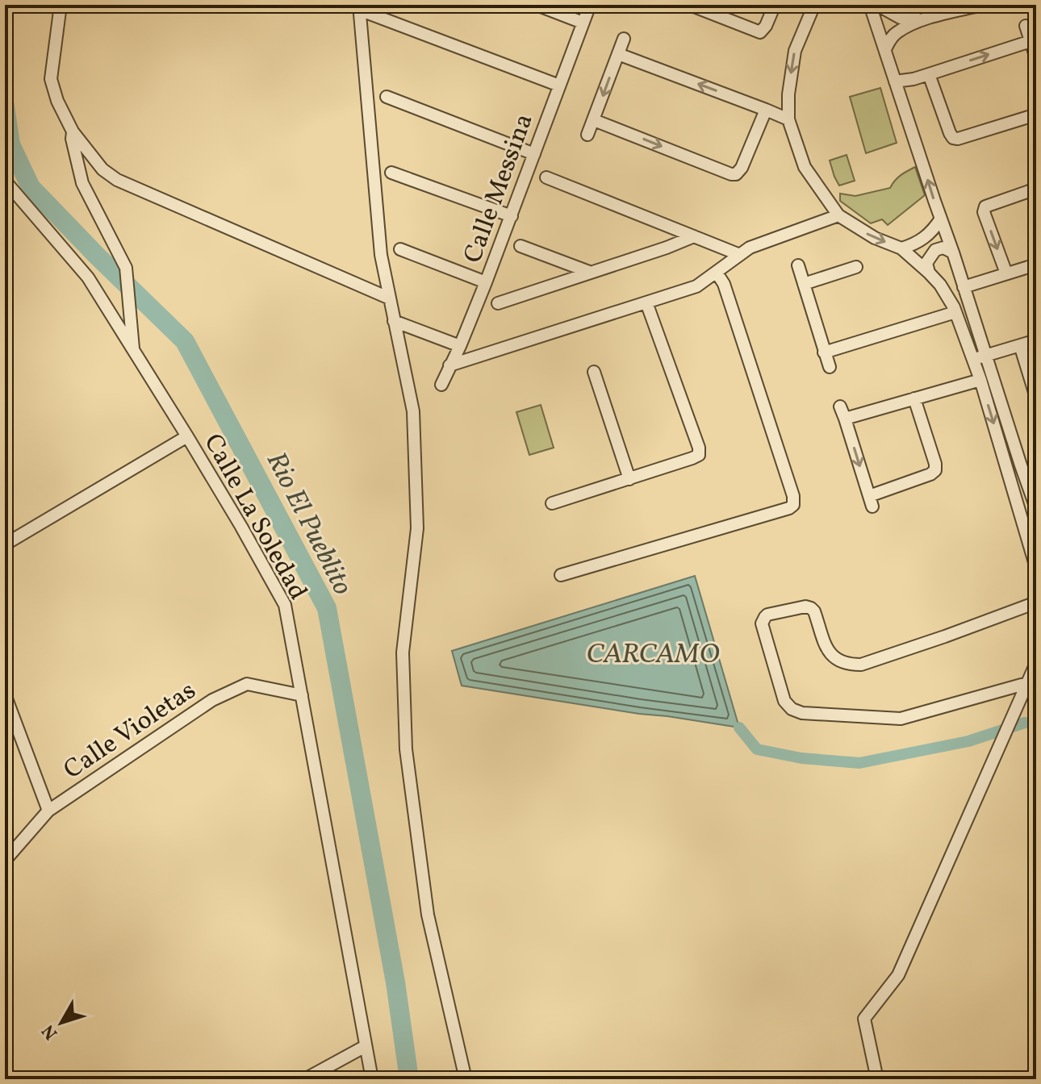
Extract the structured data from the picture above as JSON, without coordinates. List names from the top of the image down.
{
  "streets": {
    "street": ["Calle Messina", "Calle La Soledad", "Calle Violetas"]
  },
  "crossings": [
    ["Calle La Soledad", "Calle Violetas"]
  ],
  "water": ["Rio El Pueblito", "CARCAMO"],
  "north": "bottom left"
}
